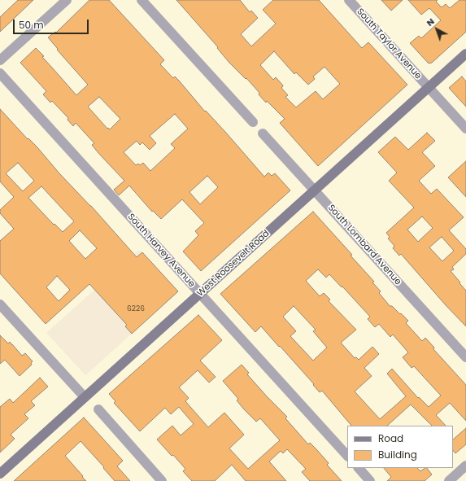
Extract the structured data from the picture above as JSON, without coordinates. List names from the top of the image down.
{
  "streets": {
    "main road": ["West Roosevelt Road"],
    "street": ["South Taylor Avenue", "South Lombard Avenue", "South Harvey Avenue"]
  },
  "crossings": [
    ["South Taylor Avenue", "West Roosevelt Road"],
    ["South Lombard Avenue", "West Roosevelt Road"],
    ["South Harvey Avenue", "West Roosevelt Road"]
  ],
  "house_numbers": ["6226"],
  "legend": ["Road", "Building"],
  "scale_bar": "50 m",
  "north": "top left"
}
